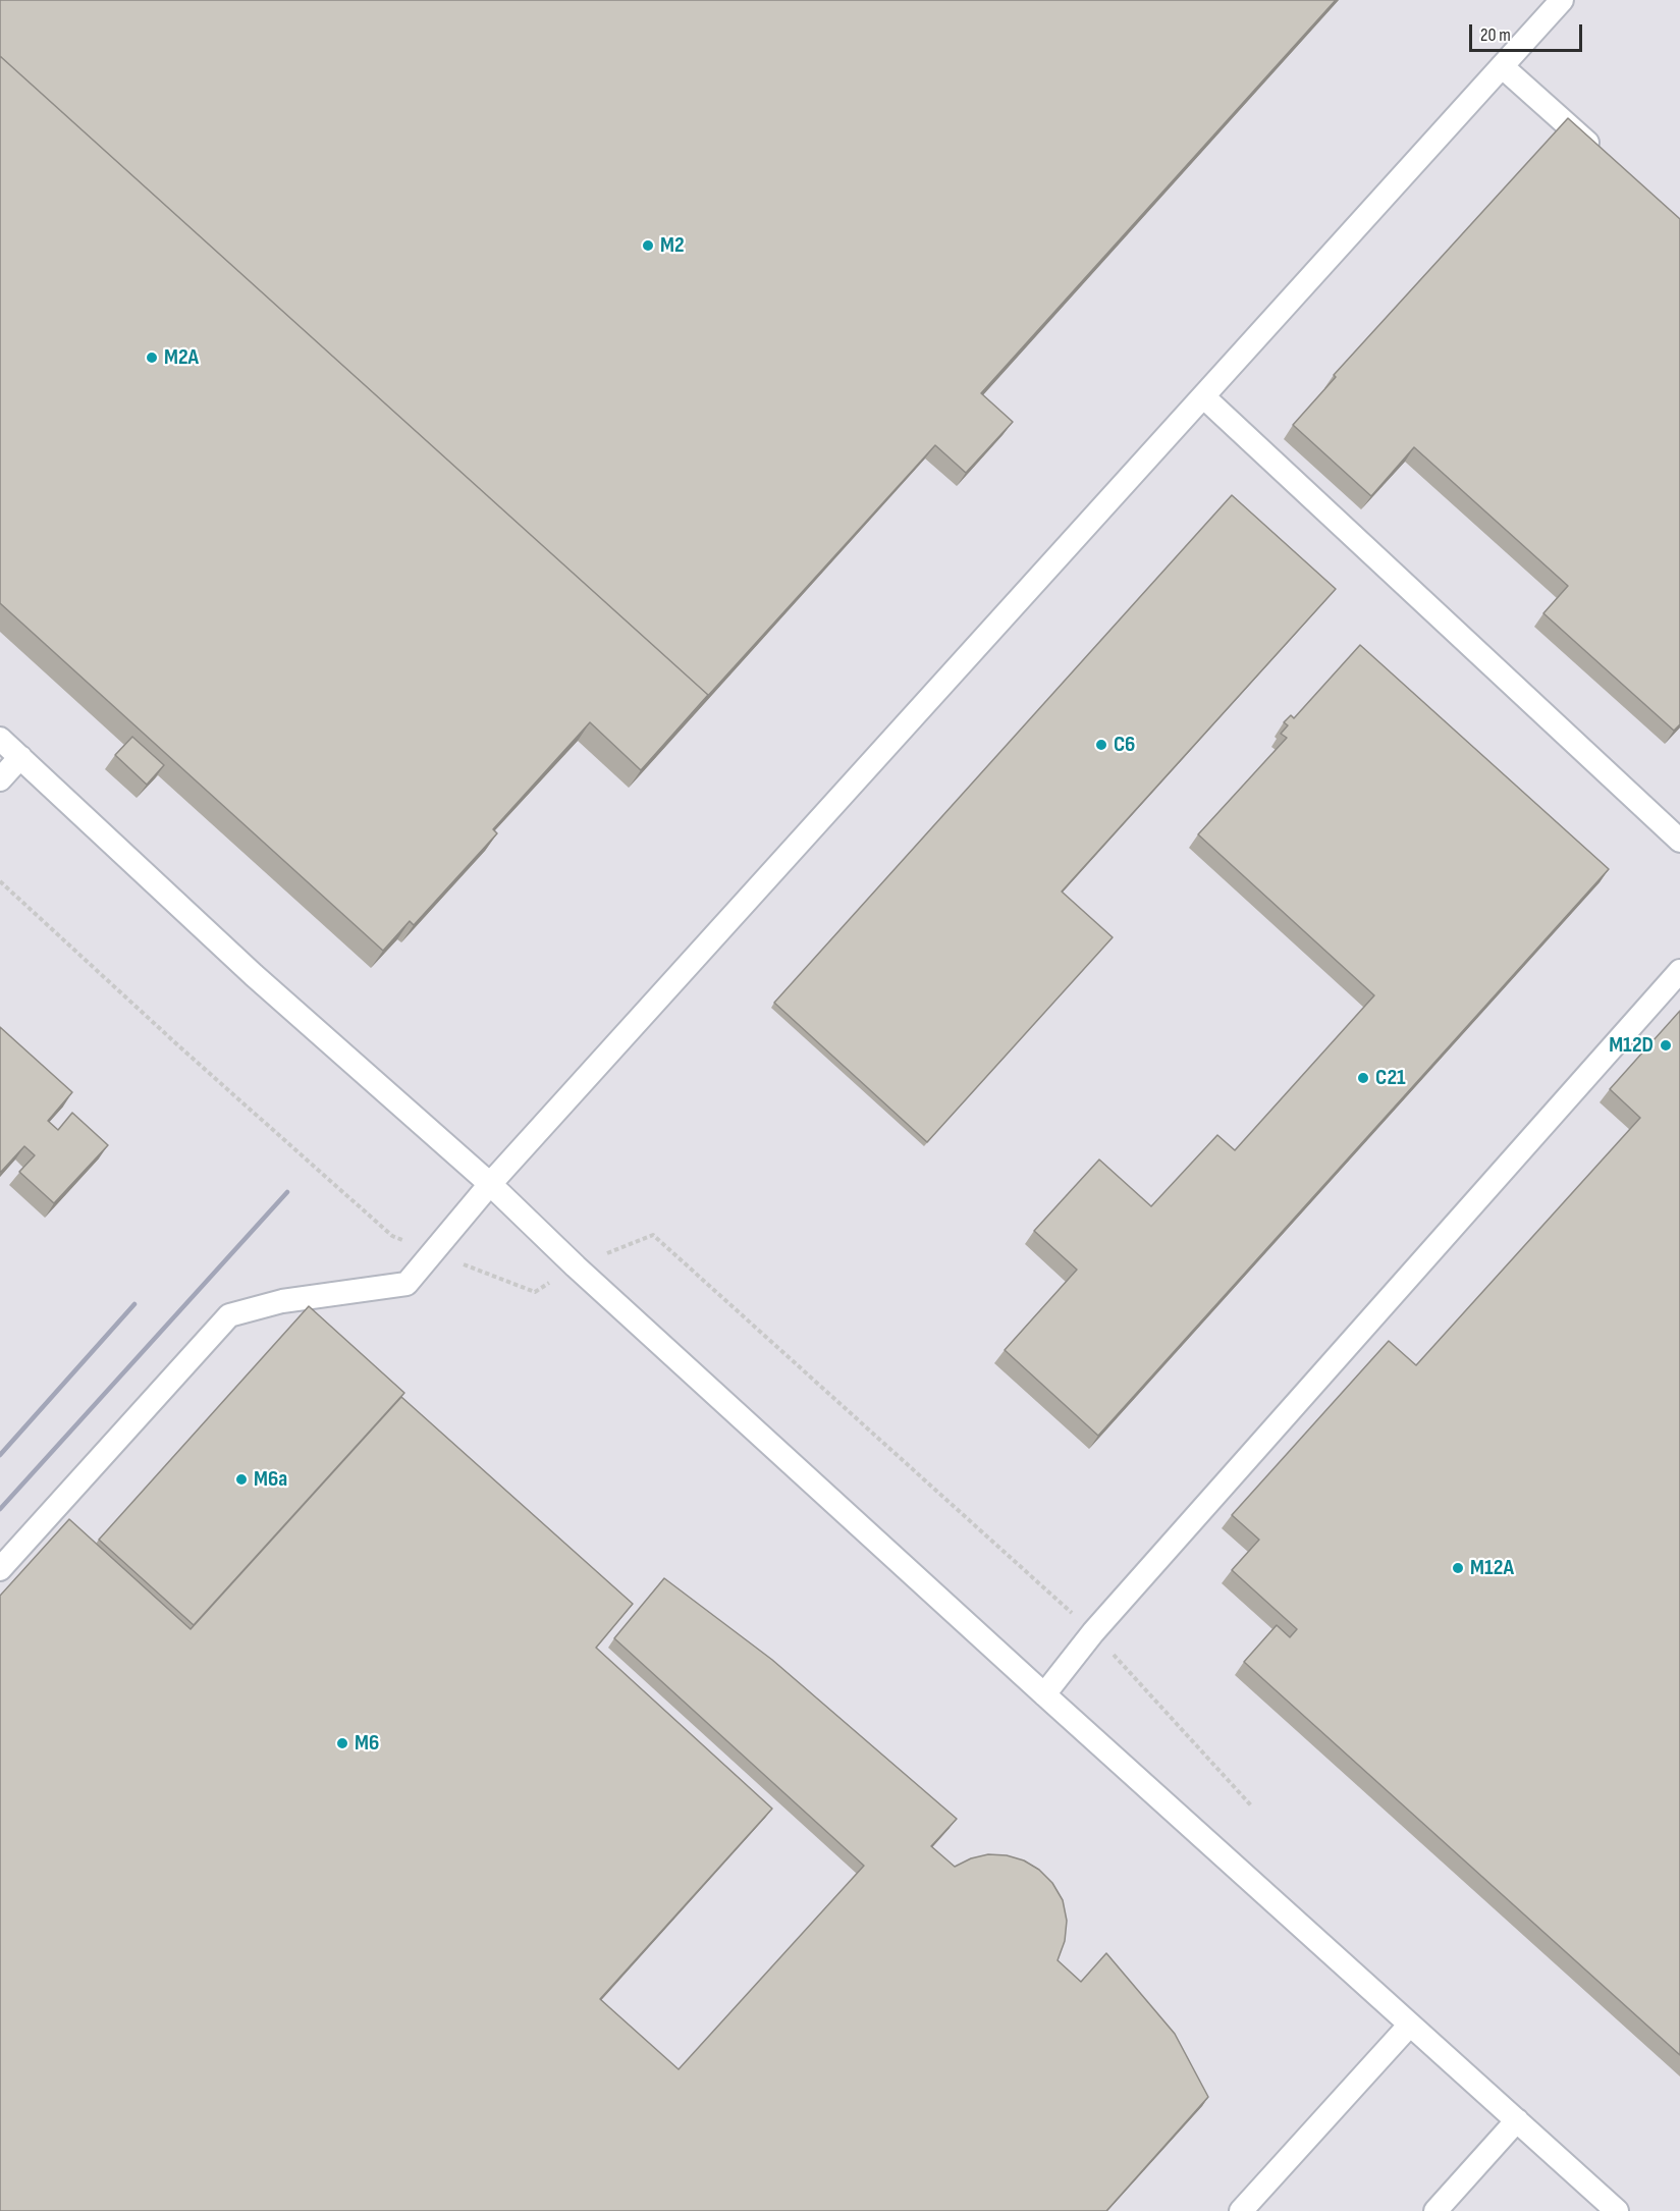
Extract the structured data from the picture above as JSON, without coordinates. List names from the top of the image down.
{
  "places": [
    "M2",
    "M2A",
    "C6",
    "M12D",
    "C21",
    "M6a",
    "M12A",
    "M6"
  ],
  "scale_bar": "20 m"
}
